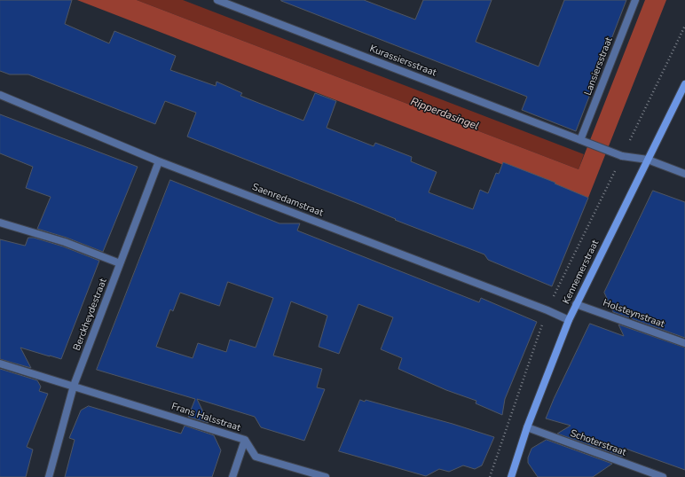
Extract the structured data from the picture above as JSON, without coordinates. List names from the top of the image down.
{
  "streets": {
    "main road": ["Kennemerstraat"],
    "street": [
      "Kurassiersstraat",
      "Lansiersstraat",
      "Saenredamstraat",
      "Holsteynstraat",
      "Berckheydestraat",
      "Frans Halsstraat",
      "Schoterstraat"
    ]
  },
  "crossings": [
    ["Kurassiersstraat", "Lansiersstraat"],
    ["Kurassiersstraat", "Kennemerstraat"],
    ["Saenredamstraat", "Kennemerstraat"],
    ["Saenredamstraat", "Berckheydestraat"],
    ["Kennemerstraat", "Holsteynstraat"],
    ["Kennemerstraat", "Schoterstraat"],
    ["Berckheydestraat", "Frans Halsstraat"]
  ],
  "water": ["Ripperdasingel"]
}
